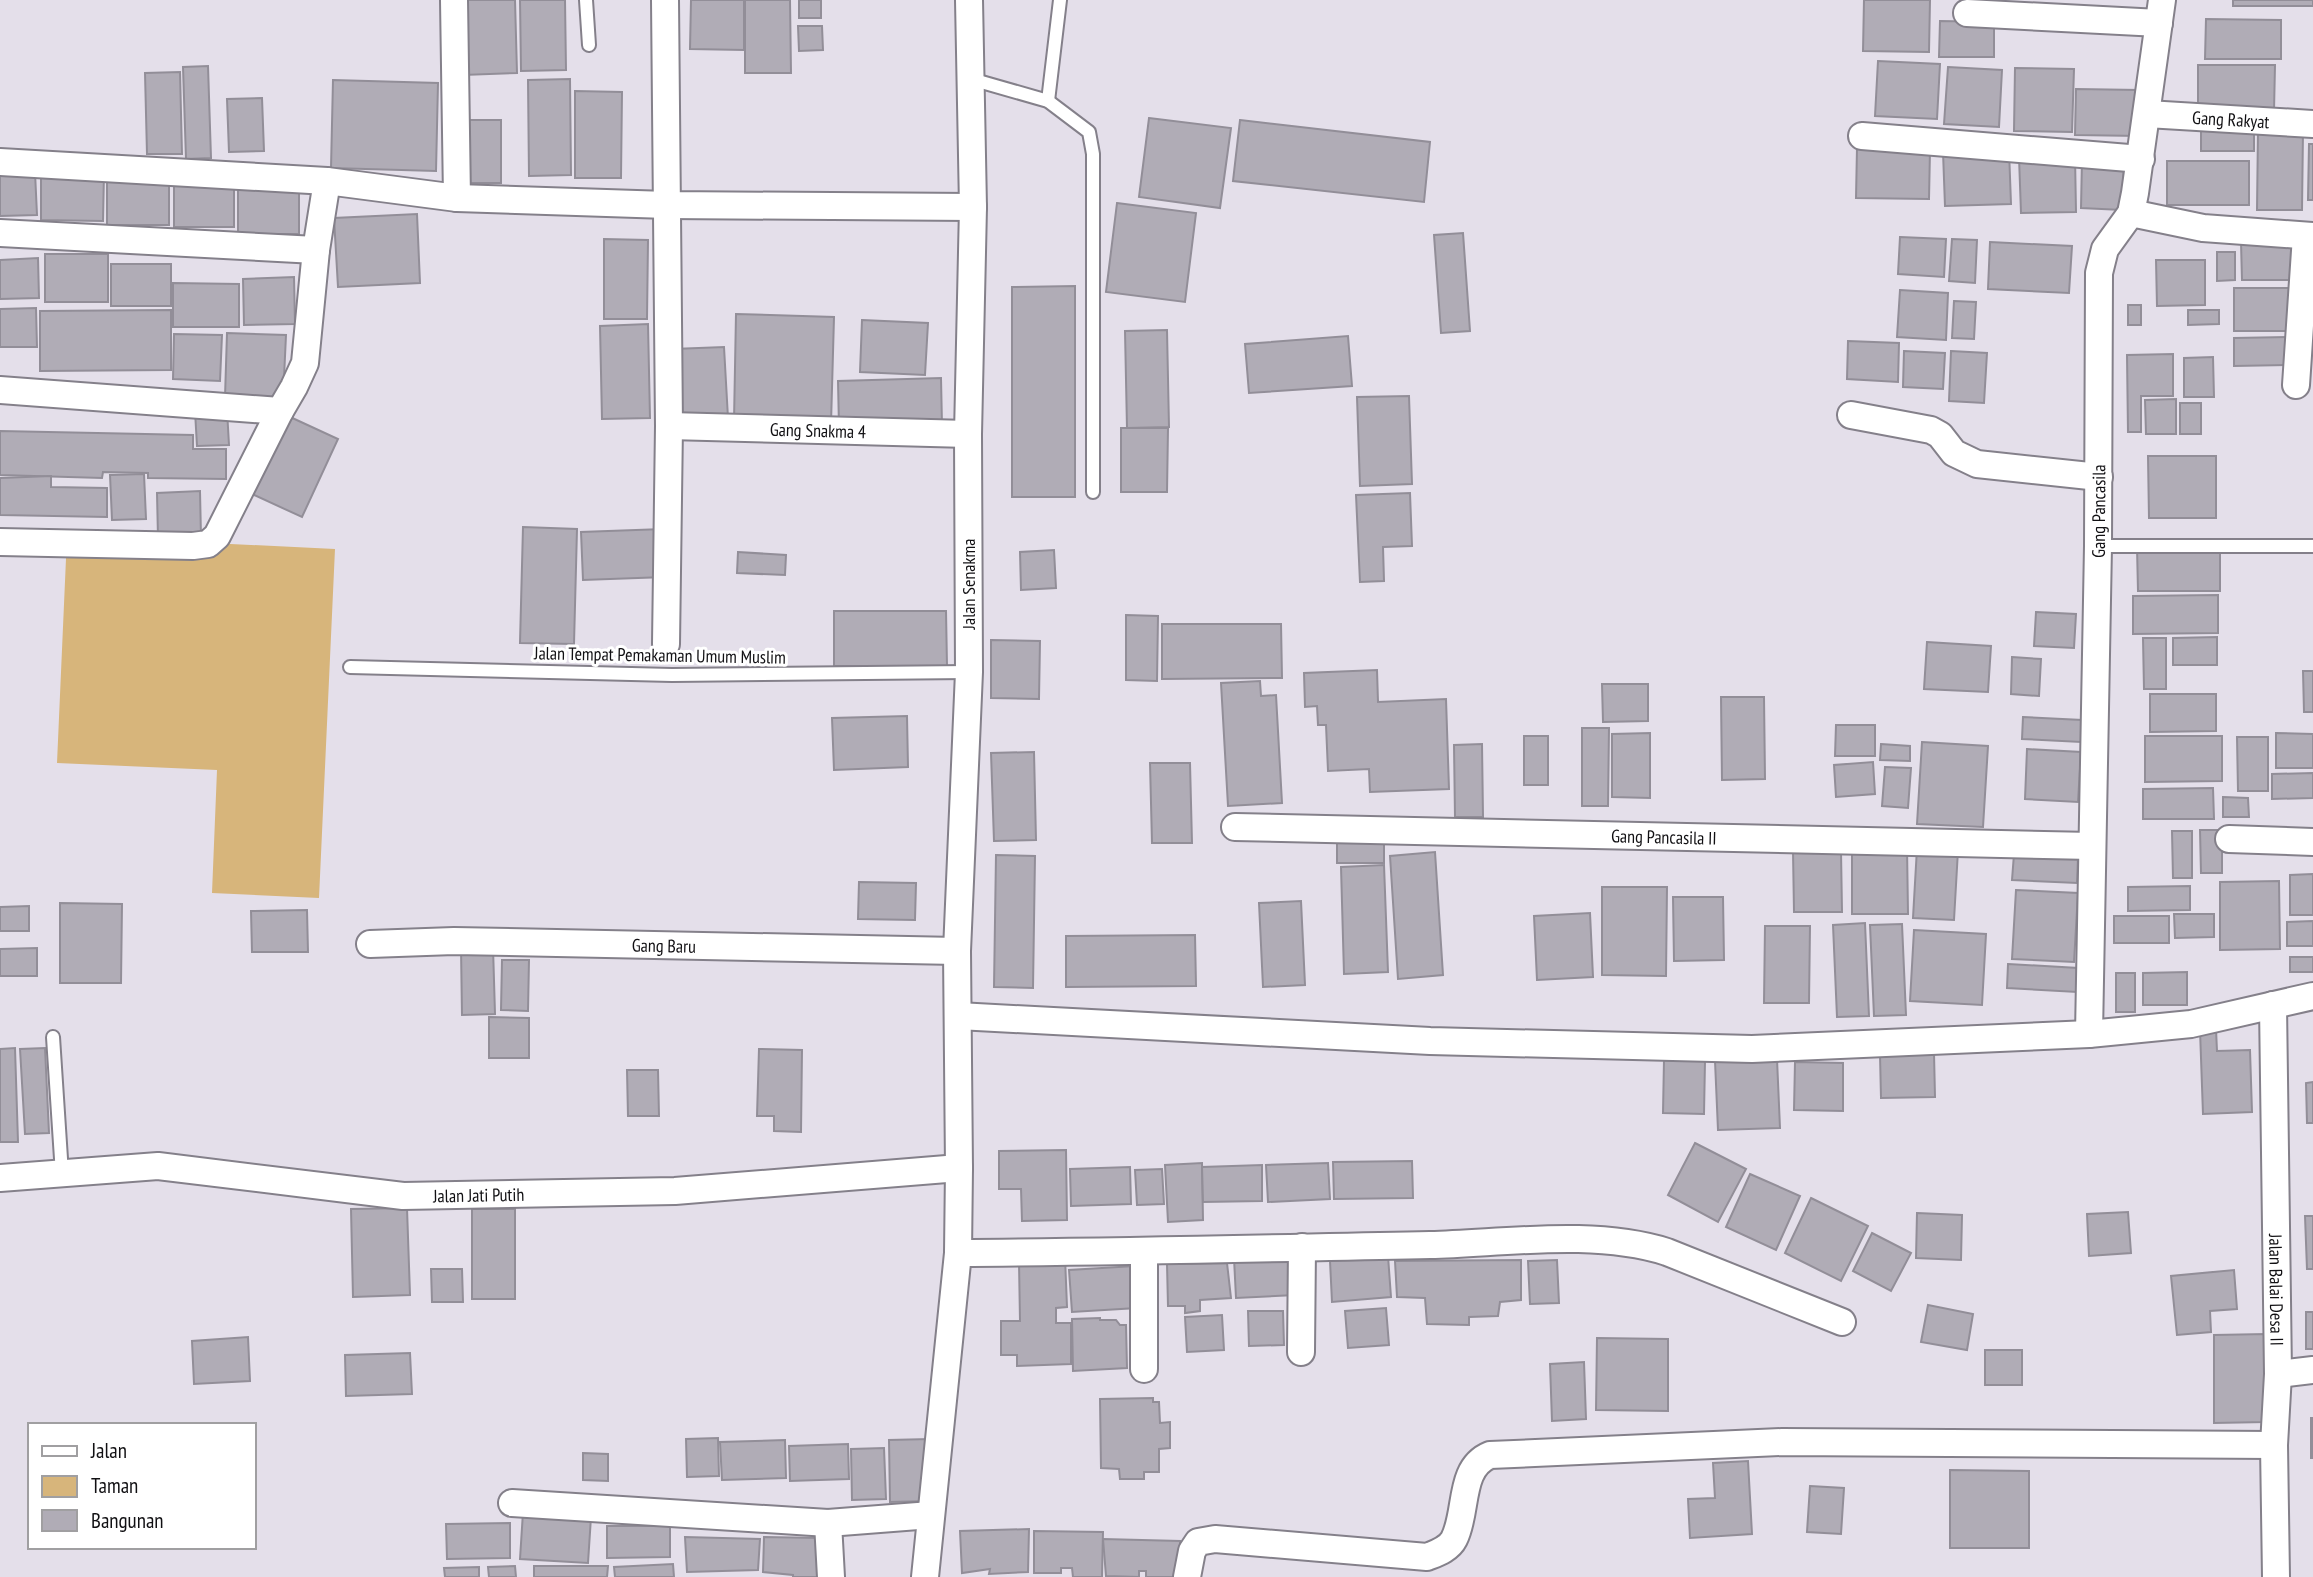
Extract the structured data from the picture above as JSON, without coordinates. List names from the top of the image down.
{
  "streets": {
    "street": [
      "Gang Rakyat",
      "Gang Snakma 4",
      "Gang Pancasila",
      "Jalan Senakma",
      "Gang Pancasila II",
      "Gang Baru",
      "Jalan Jati Putih",
      "Jalan Balai Desa II"
    ],
    "lane": ["Jalan Tempat Pemakaman Umum Muslim"]
  },
  "crossings": [
    ["Gang Rakyat", "Gang Pancasila"],
    ["Gang Snakma 4", "Jalan Senakma"],
    ["Gang Pancasila", "Gang Pancasila II"],
    ["Jalan Senakma", "Jalan Tempat Pemakaman Umum Muslim"],
    ["Jalan Senakma", "Gang Baru"],
    ["Jalan Senakma", "Jalan Jati Putih"]
  ],
  "legend": ["Jalan", "Taman", "Bangunan"]
}
